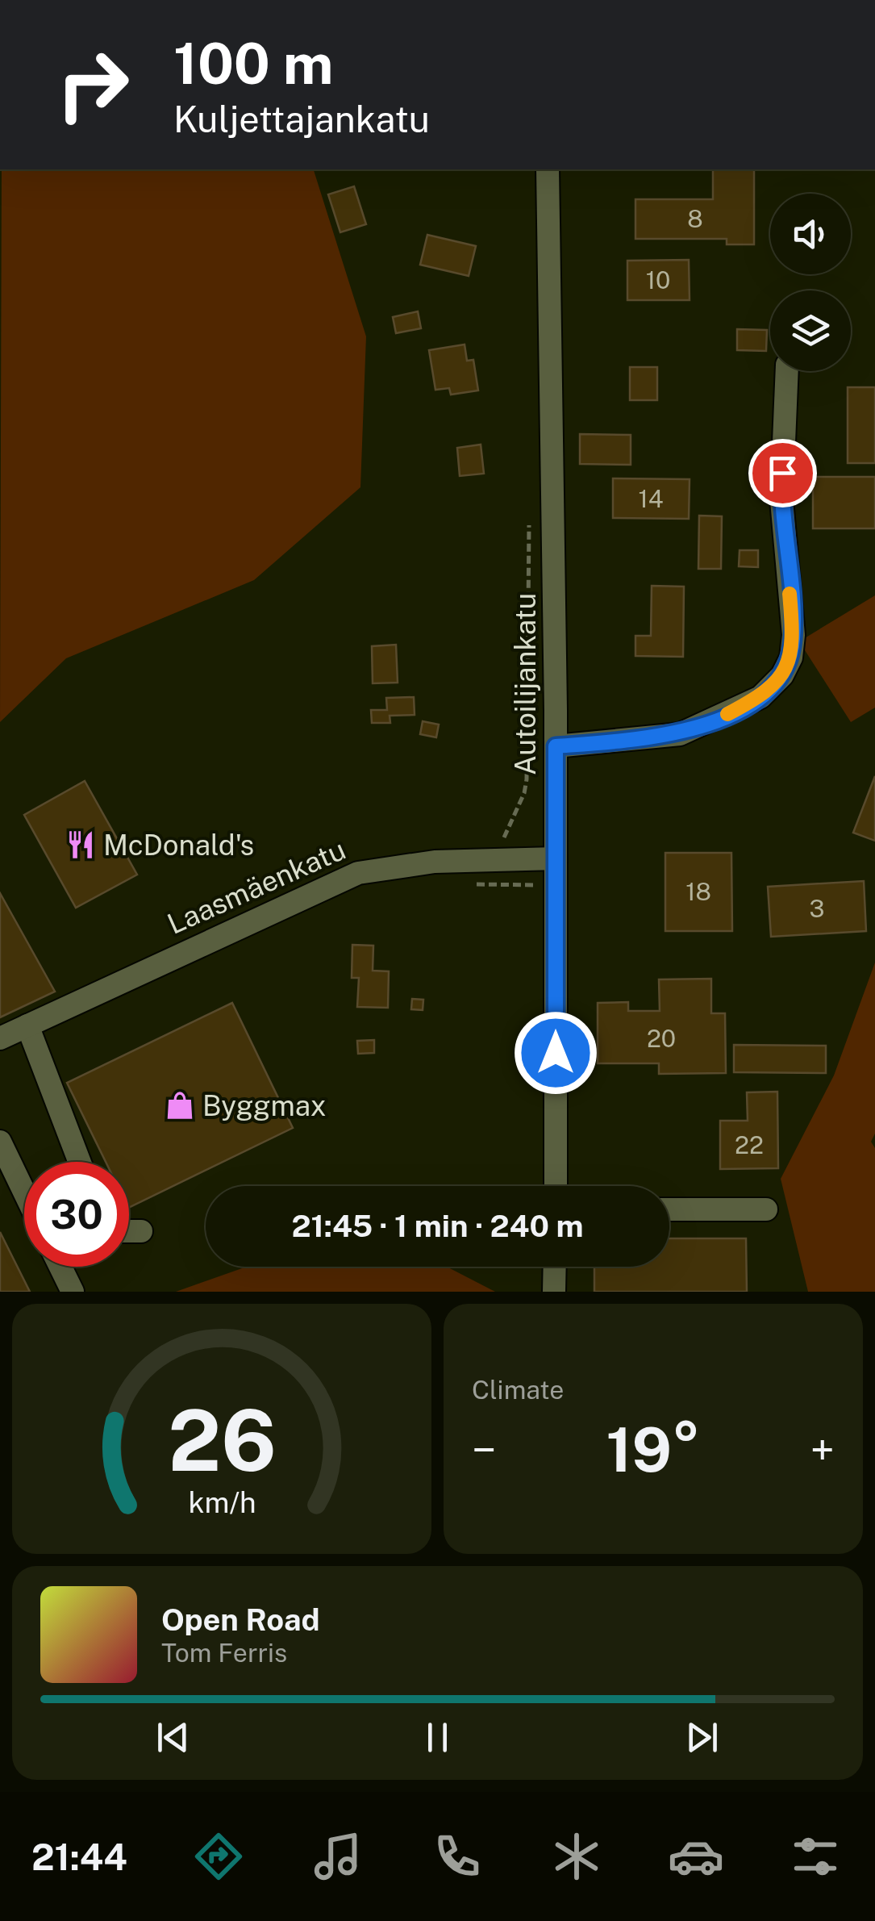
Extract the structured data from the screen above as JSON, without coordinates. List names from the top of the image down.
{
  "streets": {
    "street": ["Autoilijankatu", "Laasmäenkatu"]
  },
  "crossings": [
    ["Autoilijankatu", "Laasmäenkatu"]
  ],
  "places": {
    "restaurant": ["McDonald's"],
    "shop": ["Byggmax"]
  },
  "house_numbers": [
    "8",
    "10",
    "14",
    "18",
    "3",
    "20",
    "22"
  ],
  "page": {
    "turn": ["100 m", "Kuljettajankatu"],
    "limit": "30",
    "trip": "21:45 · 1 min · 240 m",
    "tile": "Climate",
    "heat": ["−", "19°", "+"],
    "song": ["Open Road", "Tom Ferris"],
    "tabs": "21:44",
    "gauge": ["26", "km/h"]
  }
}
